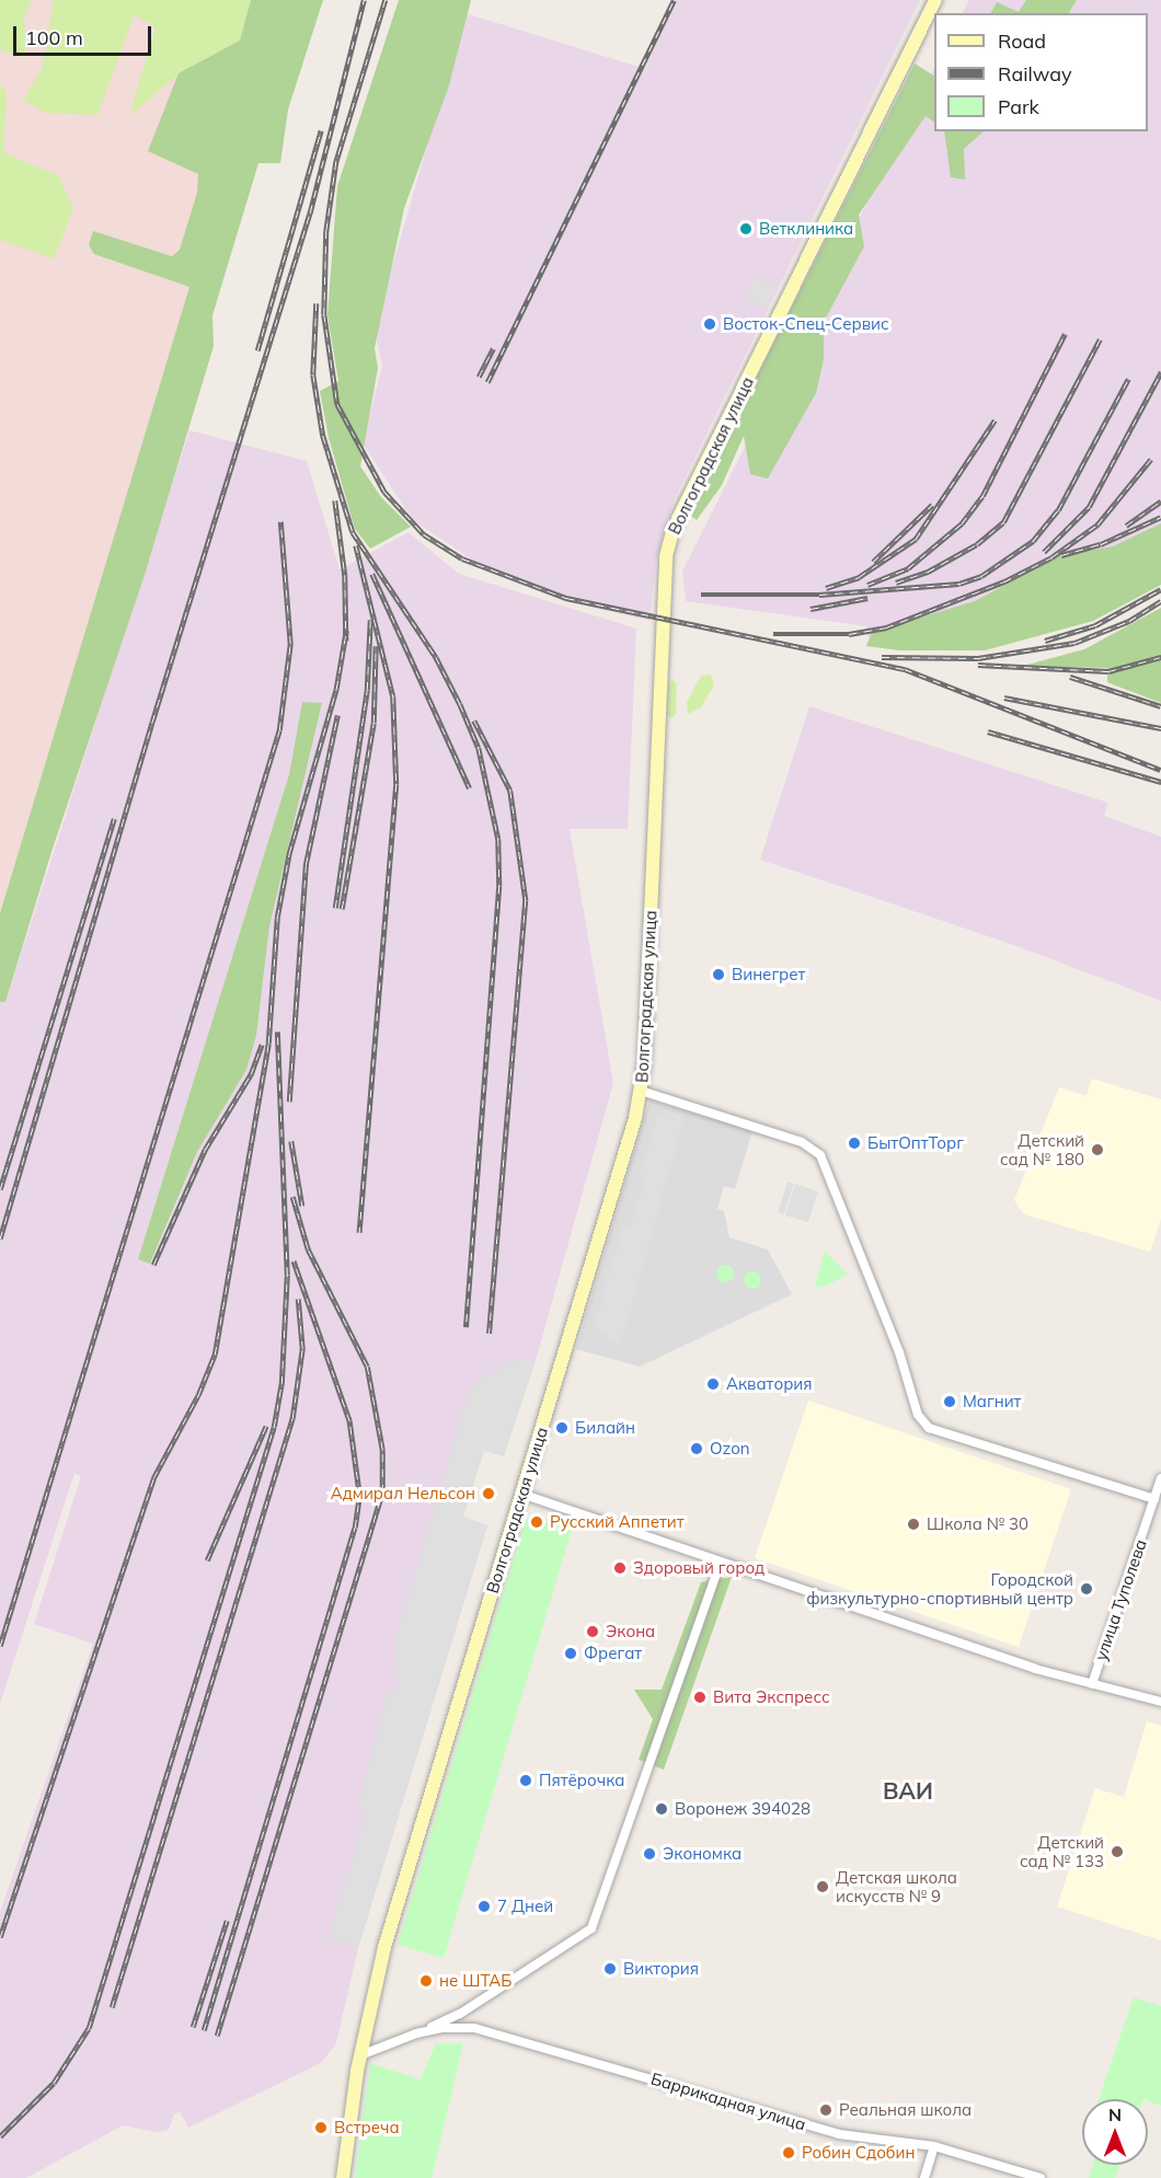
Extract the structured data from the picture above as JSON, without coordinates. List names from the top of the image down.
{
  "streets": {
    "main road": ["Волгоградская улица"],
    "street": ["улица Туполева", "Баррикадная улица"]
  },
  "crossings": [
    ["Волгоградская улица", "Баррикадная улица"]
  ],
  "districts": ["ВАИ"],
  "places": [
    "Ветклиника",
    "Восток-Спец-Сервис",
    "Винегрет",
    "БытОптТорг",
    "Детский сад № 180",
    "Акватория",
    "Магнит",
    "Билайн",
    "Ozon",
    "Адмирал Нельсон",
    "Русский Аппетит",
    "Школа № 30",
    "Здоровый город",
    "Городской физкультурно-спортивный центр",
    "Экона",
    "Фрегат",
    "Вита Экспресс",
    "Пятёрочка",
    "Воронеж 394028",
    "Детский сад № 133",
    "Экономка",
    "Детская школа искусств № 9",
    "7 Дней",
    "Виктория",
    "не ШТАБ",
    "Реальная школа",
    "Встреча",
    "Робин Сдобин"
  ],
  "legend": ["Road", "Railway", "Park"],
  "scale_bar": "100 m",
  "north": "top"
}
